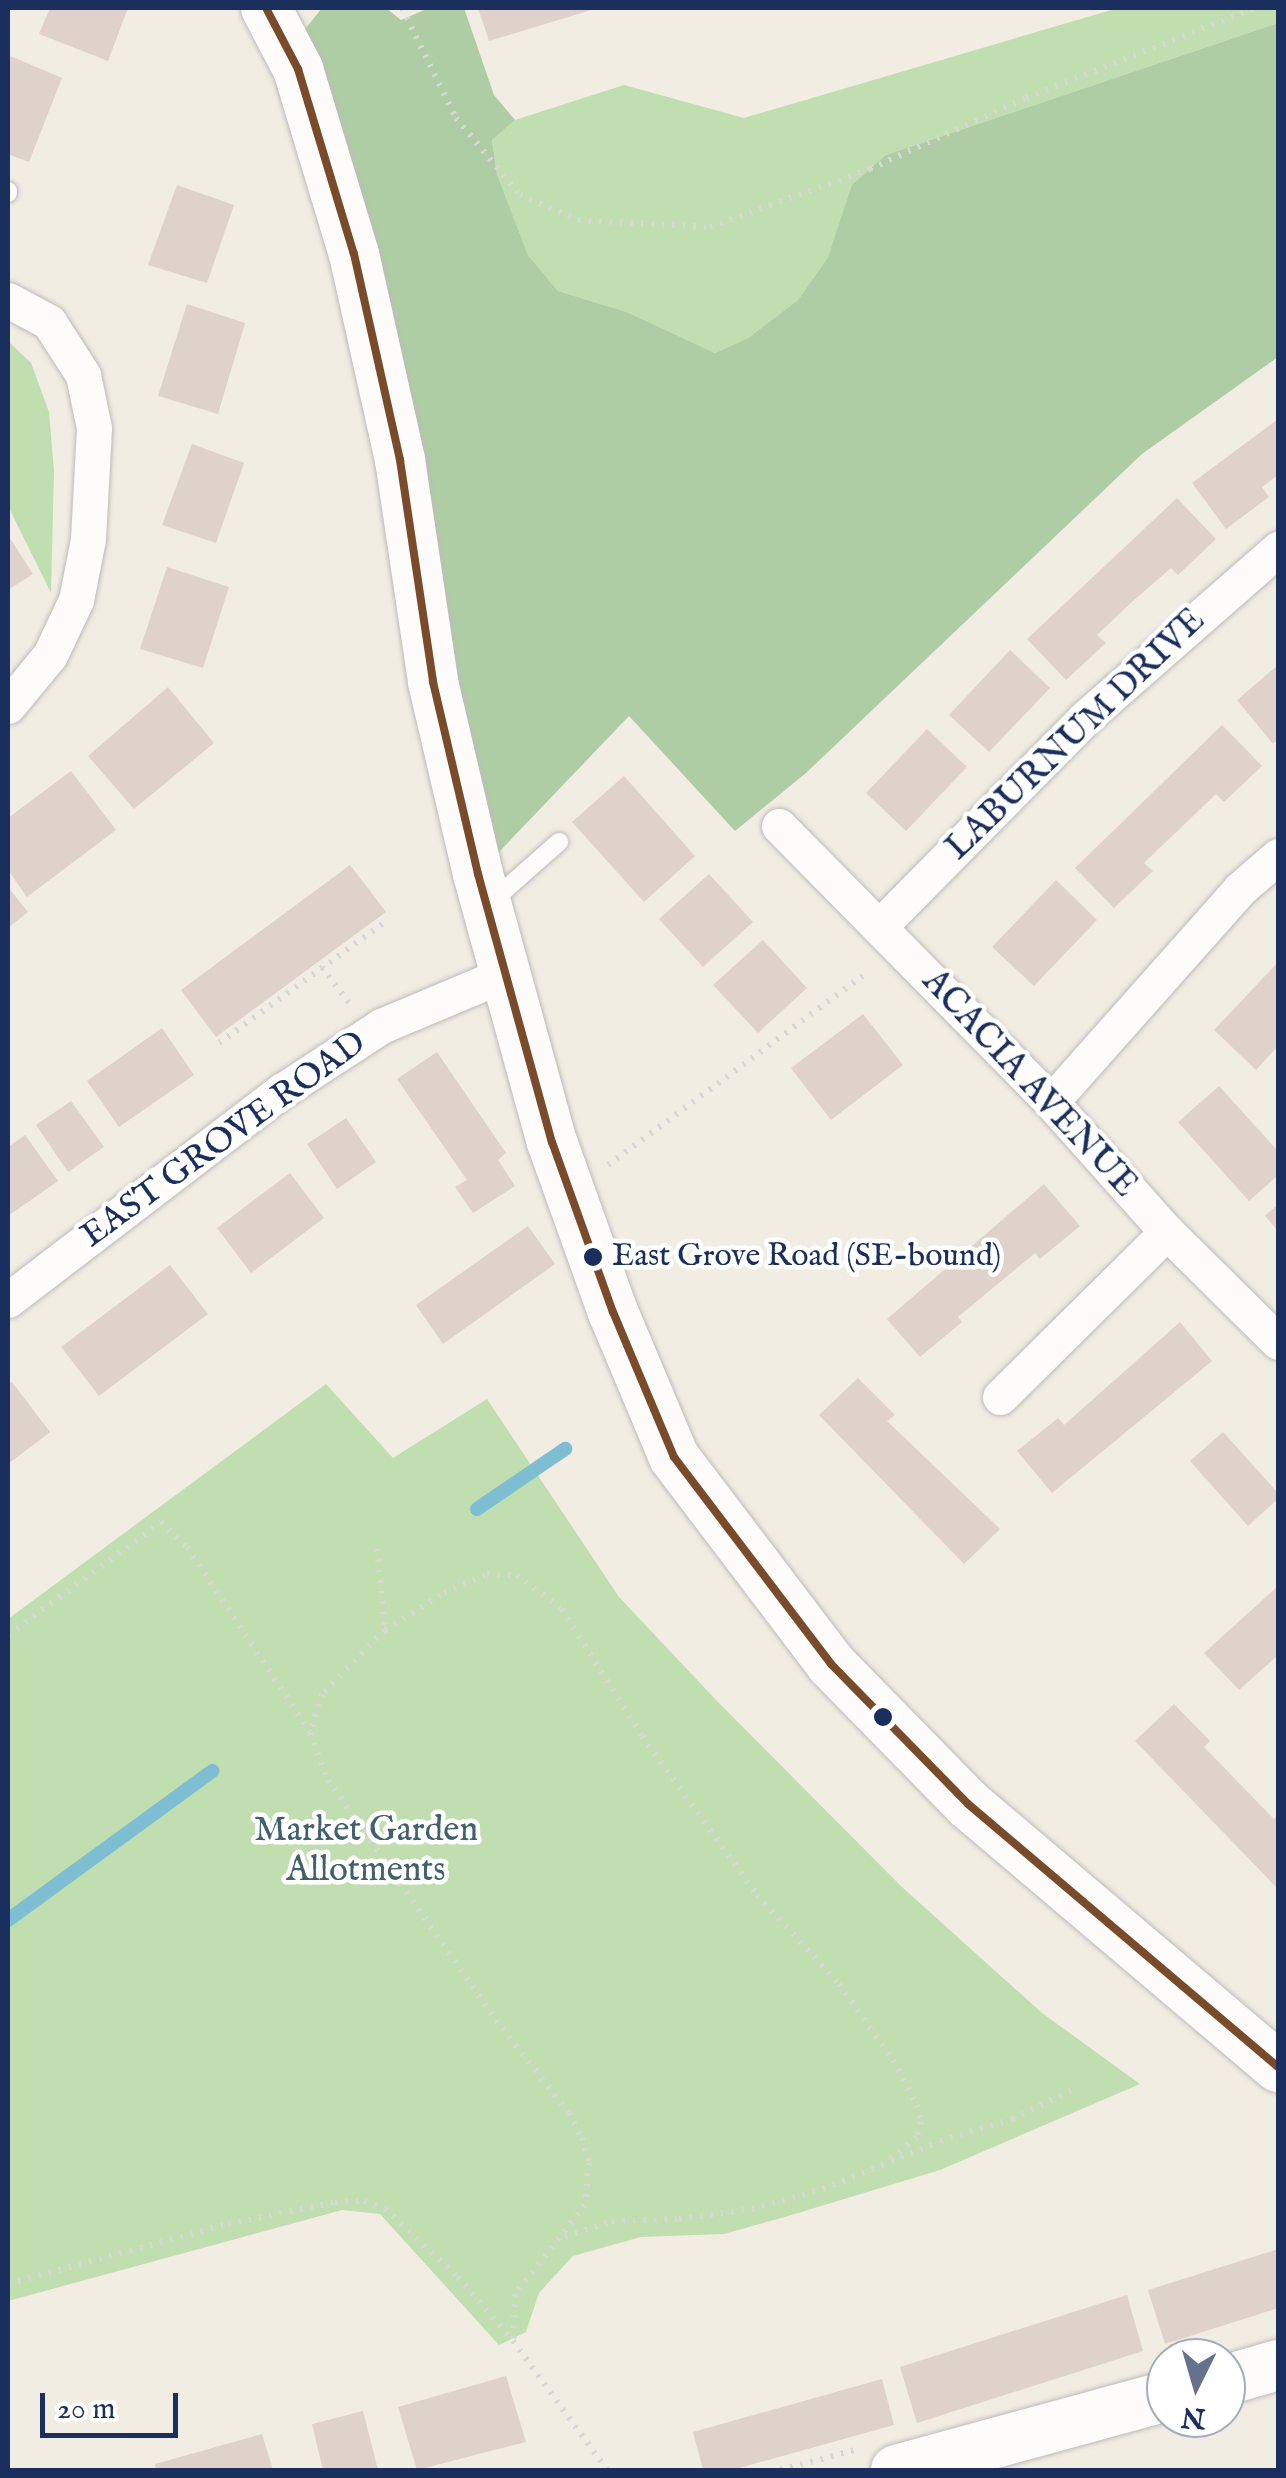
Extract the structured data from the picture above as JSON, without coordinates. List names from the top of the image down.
{
  "streets": {
    "street": ["LABURNUM DRIVE", "ACACIA AVENUE", "EAST GROVE ROAD"]
  },
  "crossings": [
    ["LABURNUM DRIVE", "ACACIA AVENUE"]
  ],
  "parks": ["Market Garden Allotments"],
  "places": ["East Grove Road (SE-bound)"],
  "scale_bar": "20 m",
  "north": "bottom"
}
